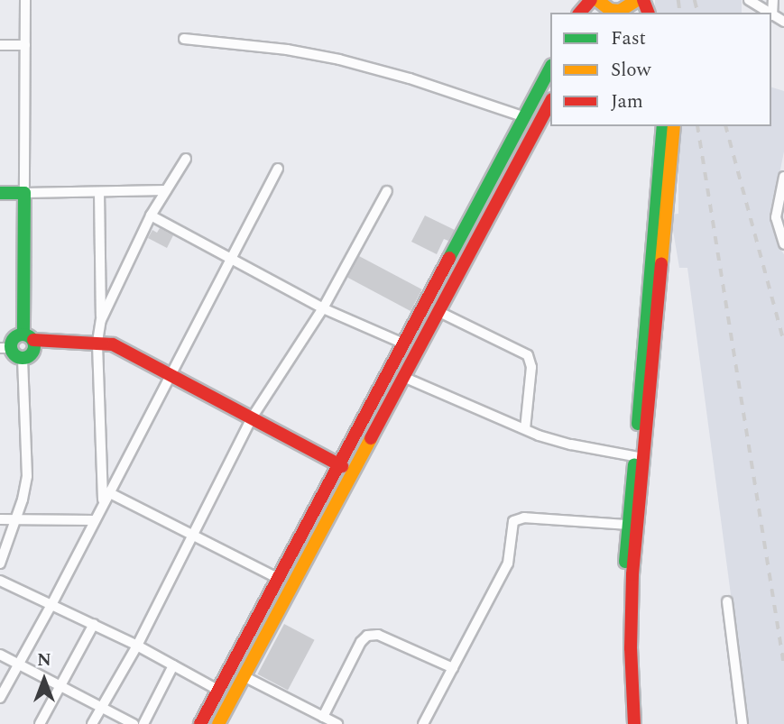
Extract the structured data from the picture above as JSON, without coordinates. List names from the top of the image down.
{
  "legend": ["Fast", "Slow", "Jam"],
  "north": "top"
}
